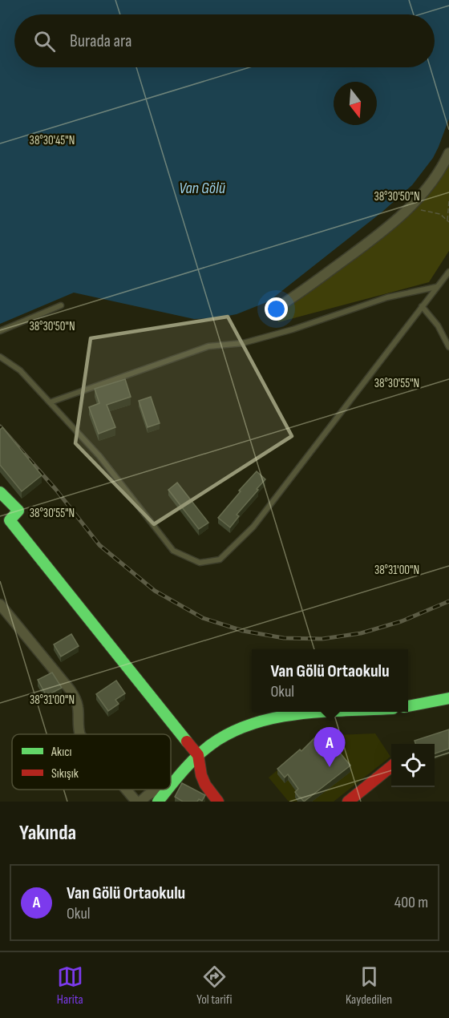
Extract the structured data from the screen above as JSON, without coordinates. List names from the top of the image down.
{
  "water": ["Van Gölü"],
  "legend": ["Akıcı", "Sıkışık"],
  "north": "bottom",
  "page": {
    "search": "Burada ara",
    "popup": ["Van Gölü Ortaokulu", "Okul"],
    "pins": "A",
    "heading": "Yakında",
    "list": [
      {
        "mark": "A",
        "name": "Van Gölü Ortaokulu",
        "note": "Okul",
        "value": "400 m"
      }
    ],
    "nav": ["Harita", "Yol tarifi", "Kaydedilen"]
  },
  "coordinates": [
    "38°30'45\"N",
    "38°30'50\"N",
    "38°30'55\"N",
    "38°31'00\"N"
  ]
}
